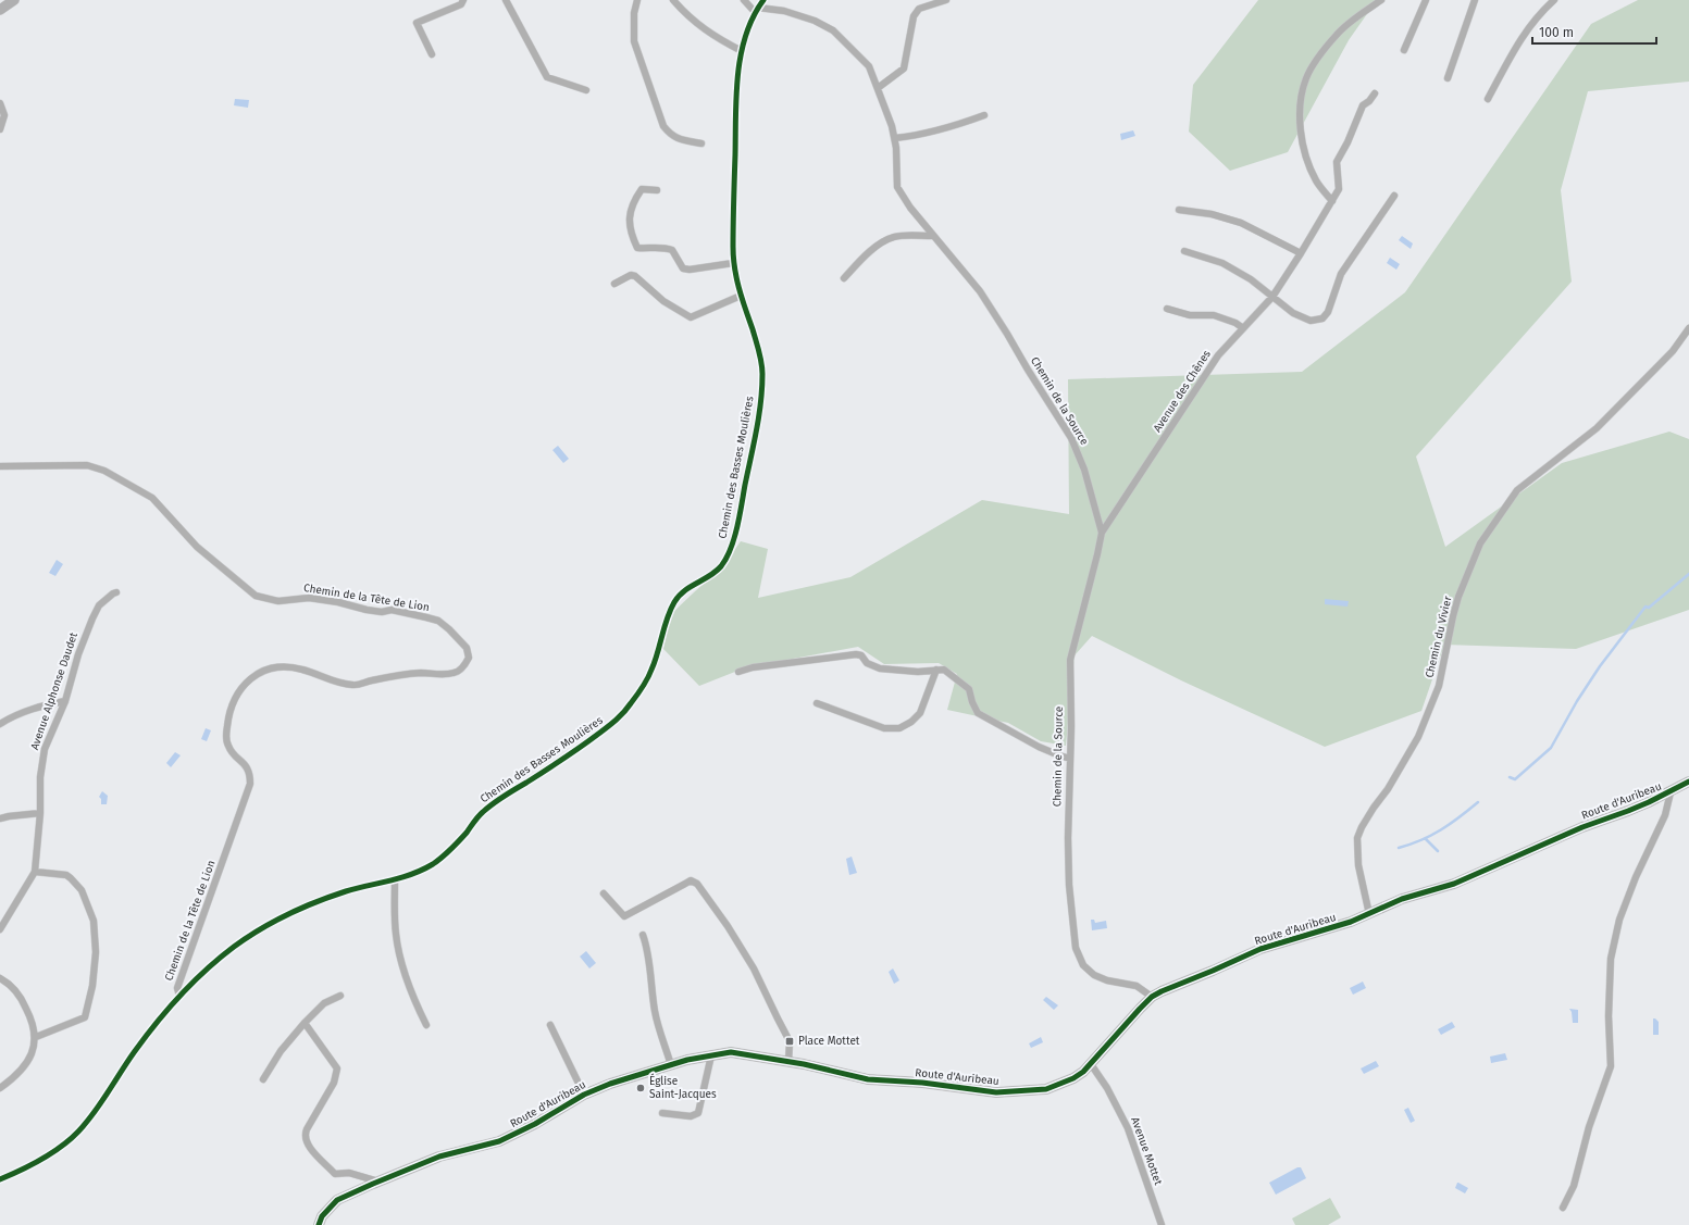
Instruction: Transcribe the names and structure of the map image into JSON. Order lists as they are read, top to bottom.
{
  "streets": {
    "street": [
      "Avenue des Chênes",
      "Chemin de la Source",
      "Chemin des Basses Moulières",
      "Chemin de la Tête de Lion",
      "Chemin du Vivier",
      "Avenue Alphonse Daudet",
      "Route d'Auribeau",
      "Avenue Mottet"
    ]
  },
  "crossings": [
    ["Avenue des Chênes", "Chemin de la Source"],
    ["Chemin de la Source", "Chemin des Basses Moulières"],
    ["Chemin de la Source", "Route d'Auribeau"],
    ["Chemin des Basses Moulières", "Chemin de la Tête de Lion"],
    ["Chemin du Vivier", "Route d'Auribeau"],
    ["Route d'Auribeau", "Avenue Mottet"]
  ],
  "places": {
    "transit": ["Place Mottet"],
    "other": ["Église Saint-Jacques"]
  },
  "scale_bar": "100 m"
}
